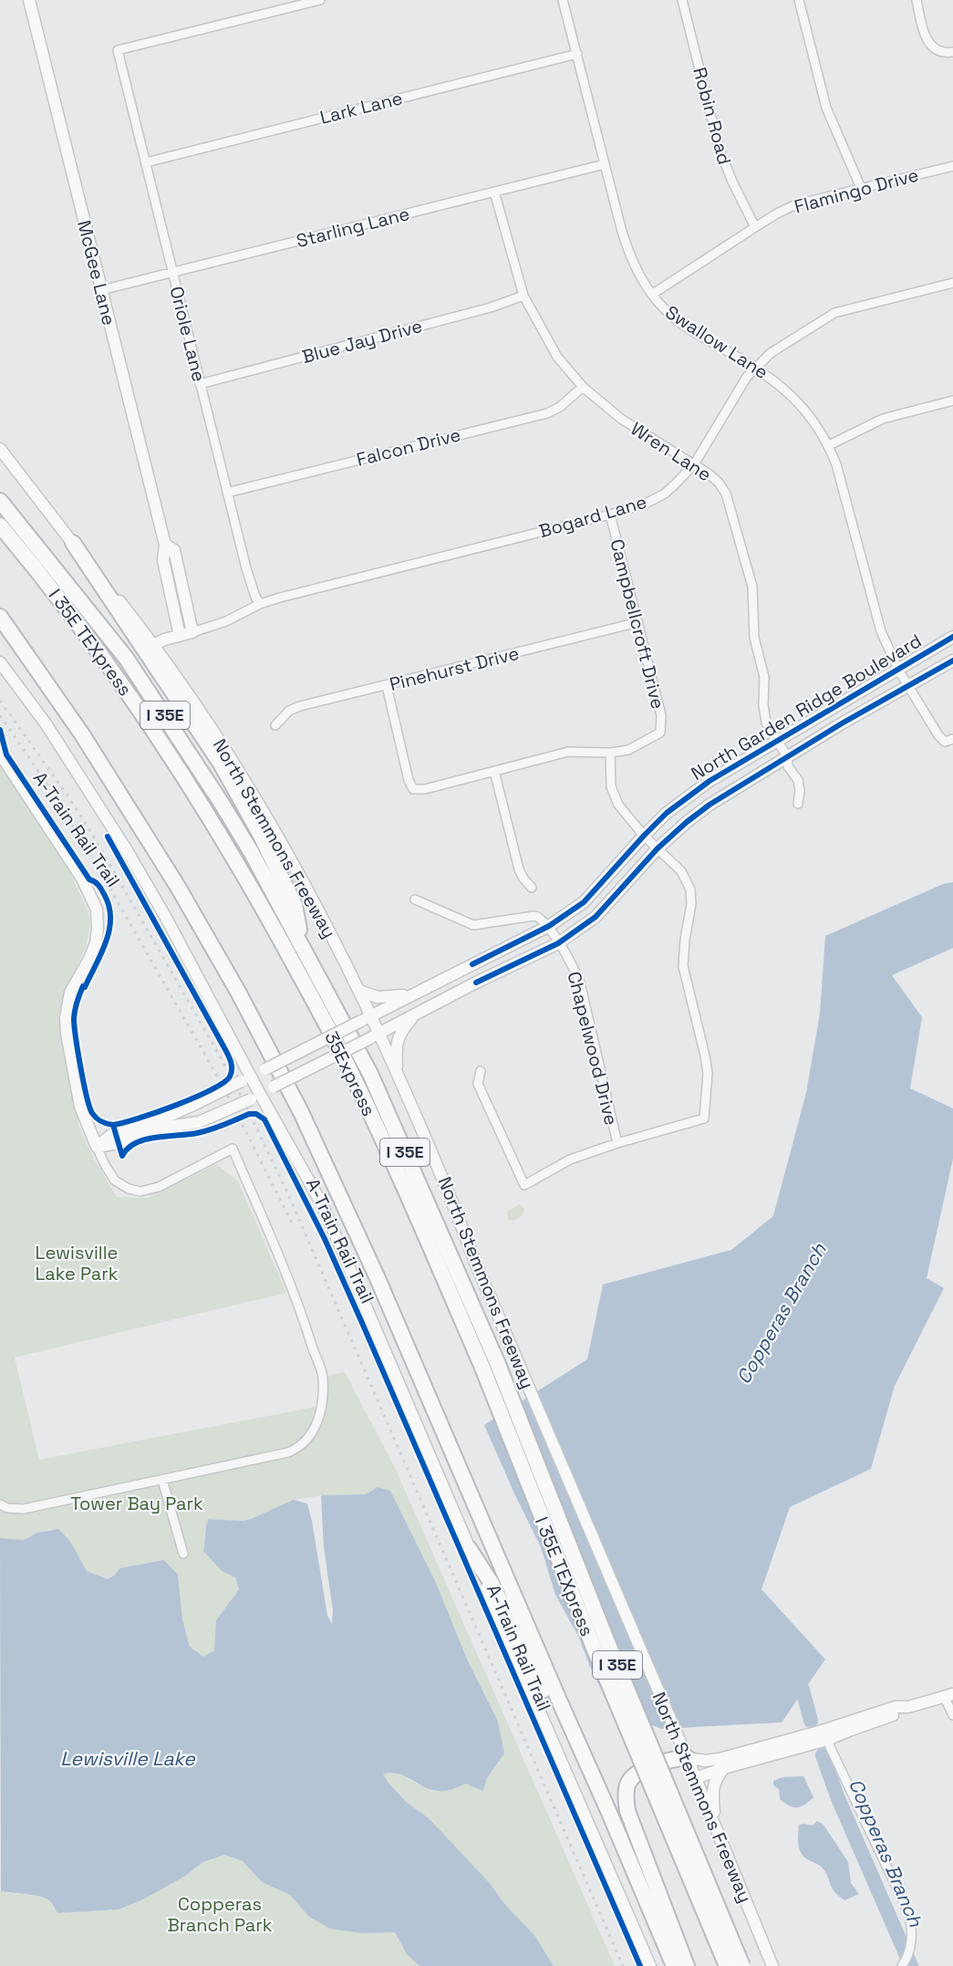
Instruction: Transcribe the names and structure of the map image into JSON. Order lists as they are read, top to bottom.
{
  "streets": {
    "highway": [
      "I 35E TEXpress",
      "I 35E",
      "North Stemmons Freeway",
      "35Express"
    ],
    "main road": ["McGee Lane", "North Garden Ridge Boulevard"],
    "street": [
      "Lark Lane",
      "Robin Road",
      "Flamingo Drive",
      "Starling Lane",
      "Oriole Lane",
      "Blue Jay Drive",
      "Swallow Lane",
      "Falcon Drive",
      "Wren Lane",
      "Bogard Lane",
      "Campbellcroft Drive",
      "Pinehurst Drive",
      "Chapelwood Drive"
    ],
    "cycle path": ["A-Train Rail Trail"]
  },
  "crossings": [
    ["Lark Lane", "Oriole Lane"],
    ["Lark Lane", "Swallow Lane"],
    ["Robin Road", "Flamingo Drive"],
    ["Flamingo Drive", "Swallow Lane"],
    ["Starling Lane", "McGee Lane"],
    ["Starling Lane", "Oriole Lane"],
    ["Starling Lane", "Swallow Lane"],
    ["Starling Lane", "Wren Lane"],
    ["McGee Lane", "Bogard Lane"],
    ["Oriole Lane", "Blue Jay Drive"],
    ["Oriole Lane", "Falcon Drive"],
    ["Oriole Lane", "Bogard Lane"],
    ["Blue Jay Drive", "Wren Lane"],
    ["Swallow Lane", "Bogard Lane"],
    ["Swallow Lane", "North Garden Ridge Boulevard"],
    ["Falcon Drive", "Wren Lane"],
    ["Wren Lane", "Bogard Lane"],
    ["Wren Lane", "North Garden Ridge Boulevard"],
    ["Bogard Lane", "Campbellcroft Drive"],
    ["Campbellcroft Drive", "Pinehurst Drive"],
    ["I 35E TEXpress", "North Stemmons Freeway"],
    ["I 35E TEXpress", "35Express"],
    ["North Garden Ridge Boulevard", "North Stemmons Freeway"],
    ["North Garden Ridge Boulevard", "Chapelwood Drive"],
    ["North Stemmons Freeway", "35Express"]
  ],
  "water": ["Copperas Branch", "Lewisville Lake"],
  "parks": ["Lewisville Lake Park", "Tower Bay Park", "Copperas Branch Park"]
}
